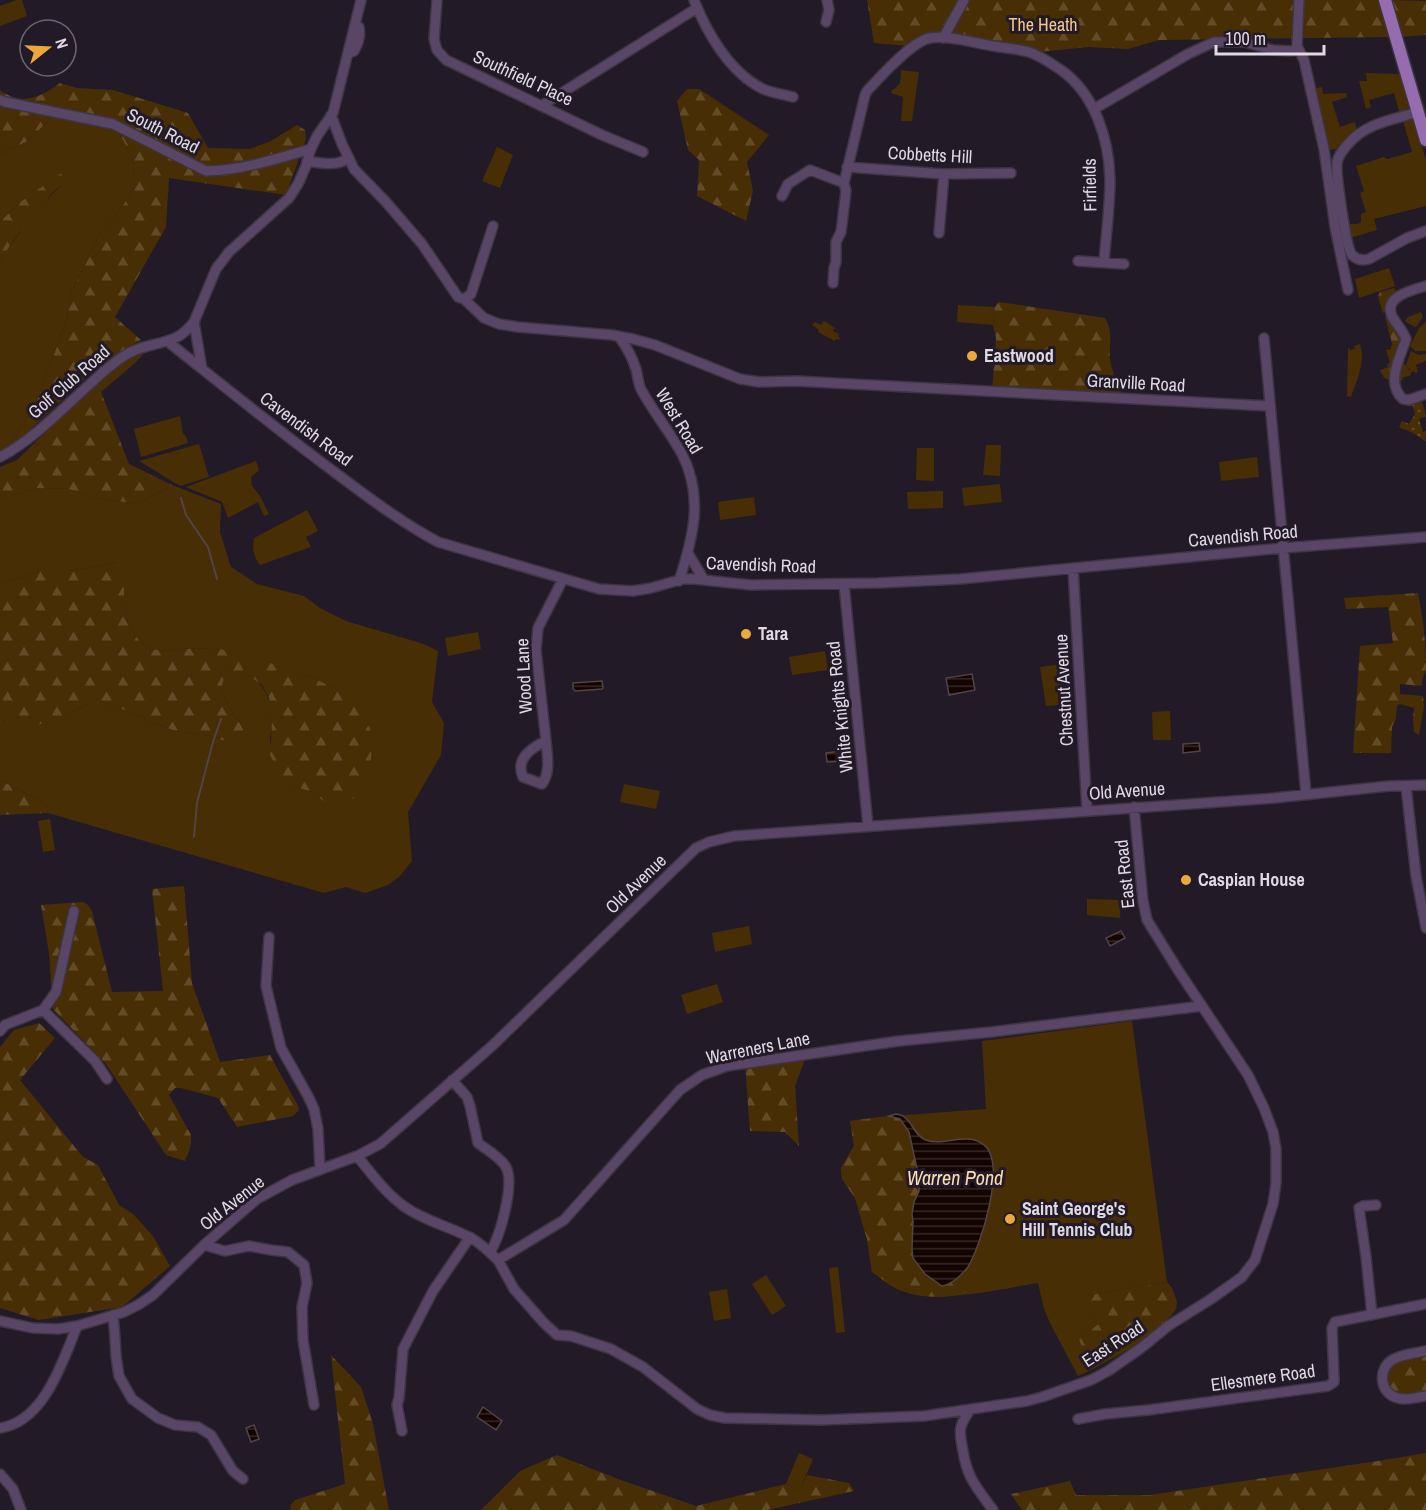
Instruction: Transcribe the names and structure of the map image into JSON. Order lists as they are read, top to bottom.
{
  "streets": {
    "street": [
      "Southfield Place",
      "South Road",
      "Cobbetts Hill",
      "Firfields",
      "Golf Club Road",
      "Granville Road",
      "West Road",
      "Cavendish Road",
      "Wood Lane",
      "Chestnut Avenue",
      "White Knights Road",
      "Old Avenue",
      "East Road",
      "Warreners Lane",
      "Ellesmere Road"
    ]
  },
  "crossings": [
    ["Golf Club Road", "Cavendish Road"],
    ["Granville Road", "West Road"],
    ["West Road", "Cavendish Road"],
    ["Cavendish Road", "Wood Lane"],
    ["Cavendish Road", "Chestnut Avenue"],
    ["Cavendish Road", "White Knights Road"],
    ["Chestnut Avenue", "Old Avenue"],
    ["White Knights Road", "Old Avenue"],
    ["Old Avenue", "East Road"],
    ["East Road", "Warreners Lane"]
  ],
  "water": ["Warren Pond"],
  "parks": ["The Heath"],
  "places": [
    "Eastwood",
    "Tara",
    "Caspian House",
    "Saint George's Hill Tennis Club"
  ],
  "scale_bar": "100 m",
  "north": "right"
}
